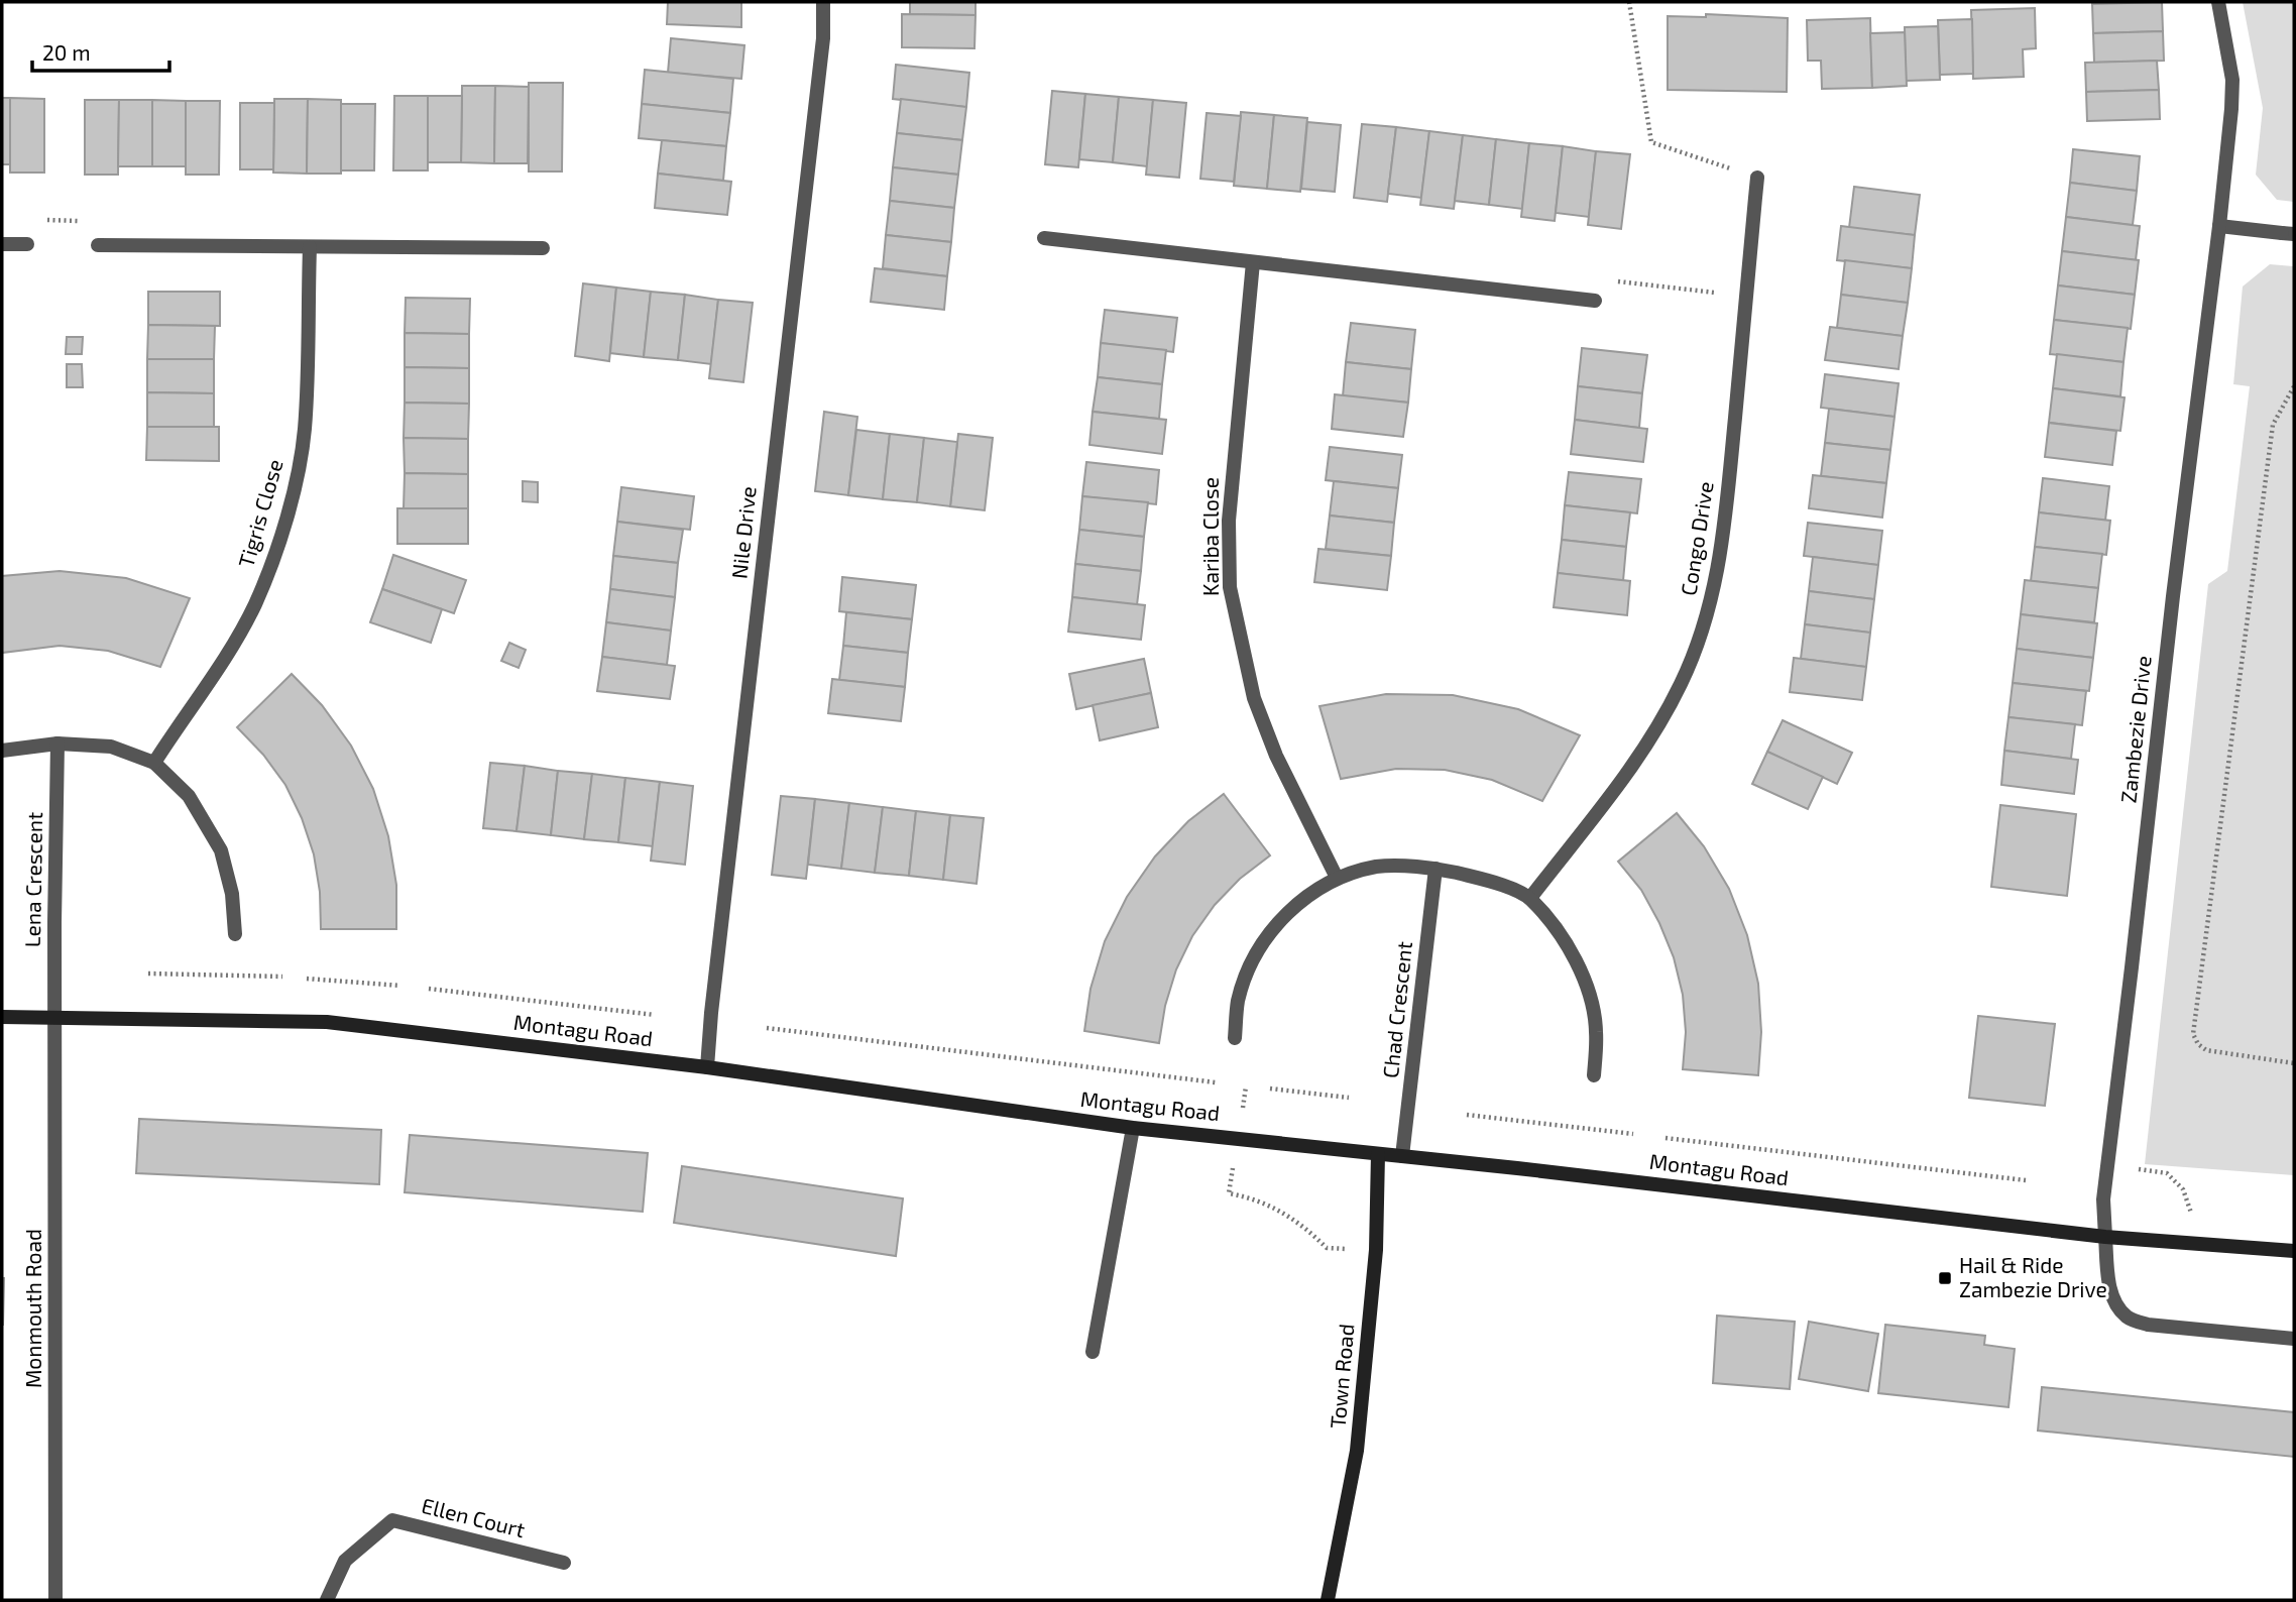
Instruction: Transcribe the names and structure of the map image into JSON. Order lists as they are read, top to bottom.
{
  "streets": {
    "main road": ["Montagu Road", "Town Road"],
    "street": [
      "Tigris Close",
      "Nile Drive",
      "Kariba Close",
      "Congo Drive",
      "Zambezie Drive",
      "Lena Crescent",
      "Chad Crescent",
      "Monmouth Road",
      "Ellen Court"
    ]
  },
  "crossings": [
    ["Nile Drive", "Montagu Road"],
    ["Zambezie Drive", "Montagu Road"],
    ["Lena Crescent", "Montagu Road"],
    ["Lena Crescent", "Monmouth Road"],
    ["Chad Crescent", "Montagu Road"],
    ["Montagu Road", "Monmouth Road"],
    ["Montagu Road", "Town Road"]
  ],
  "places": {
    "transit": ["Hail & Ride Zambezie Drive"]
  },
  "scale_bar": "20 m"
}
